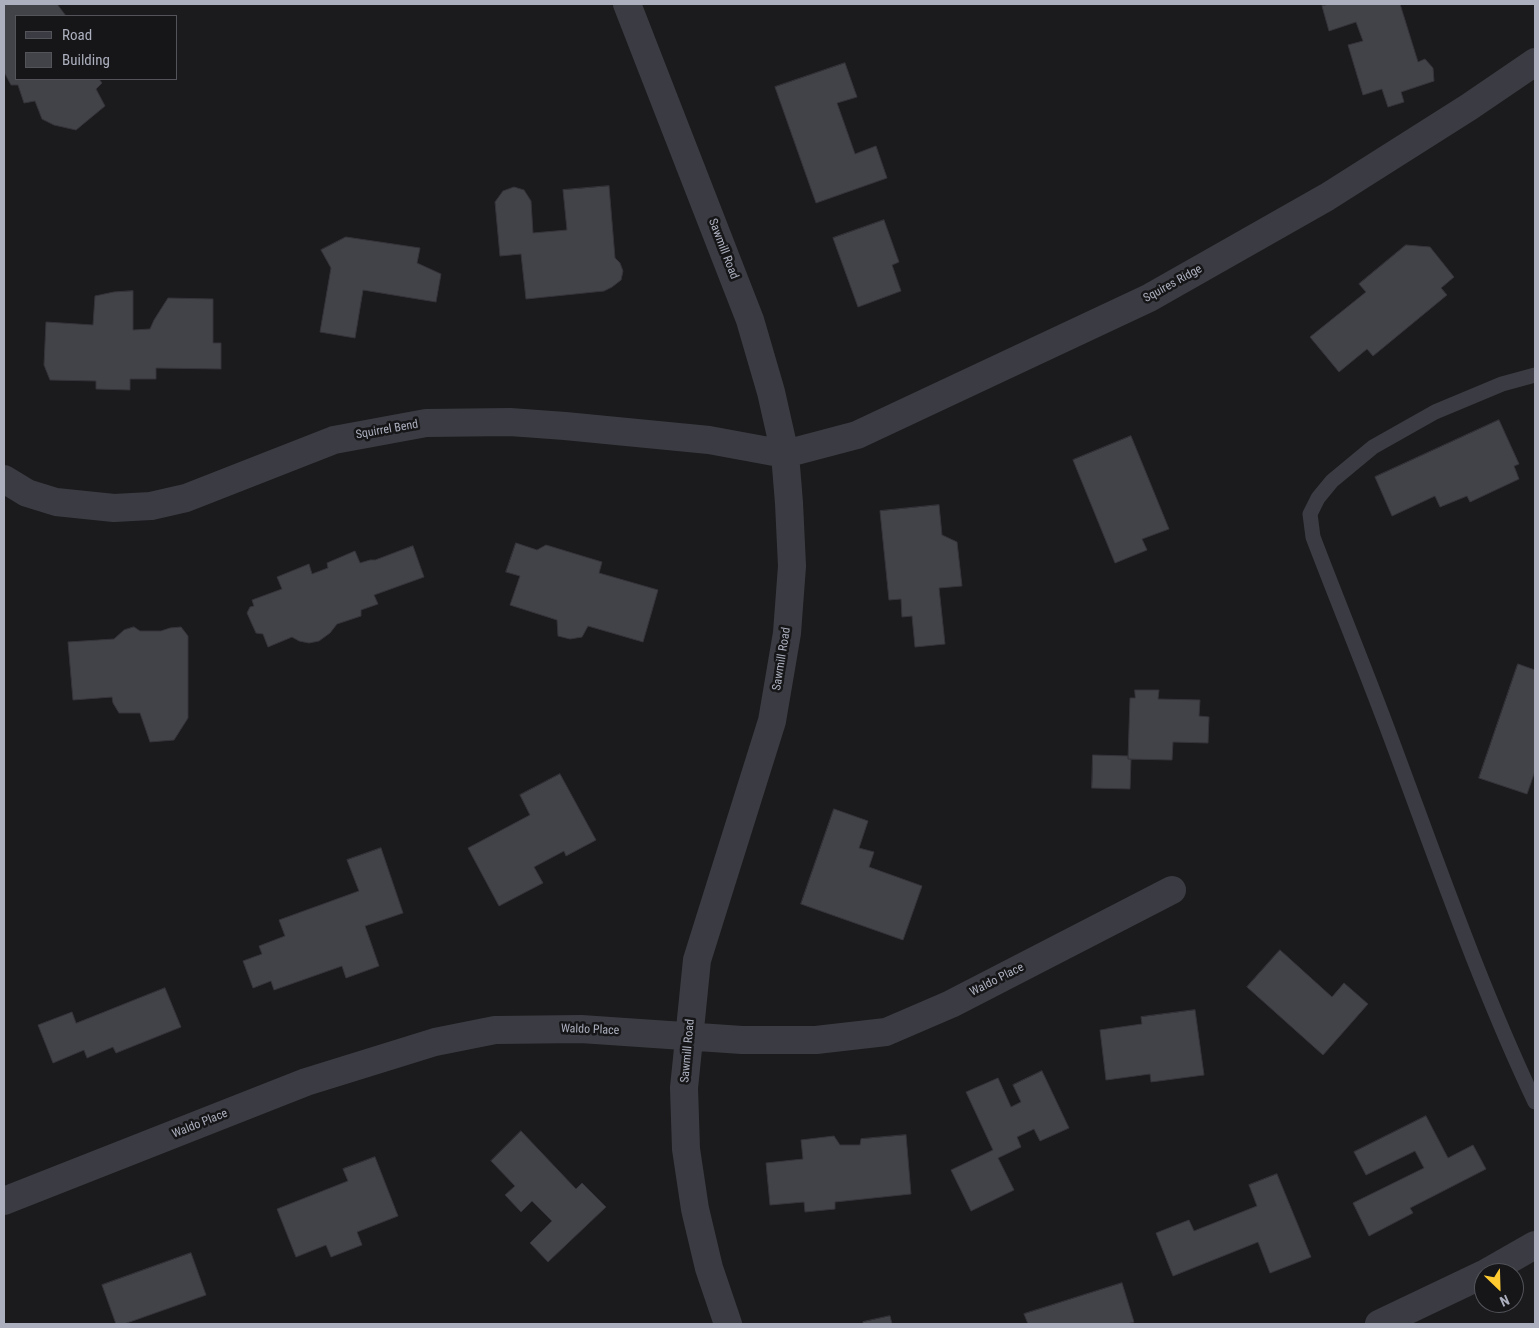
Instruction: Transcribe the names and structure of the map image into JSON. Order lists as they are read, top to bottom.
{
  "streets": {
    "street": [
      "Sawmill Road",
      "Squires Ridge",
      "Squirrel Bend",
      "Waldo Place"
    ]
  },
  "crossings": [
    ["Sawmill Road", "Squires Ridge"],
    ["Sawmill Road", "Squirrel Bend"],
    ["Sawmill Road", "Waldo Place"],
    ["Squires Ridge", "Squirrel Bend"]
  ],
  "legend": ["Road", "Building"],
  "north": "bottom right"
}
